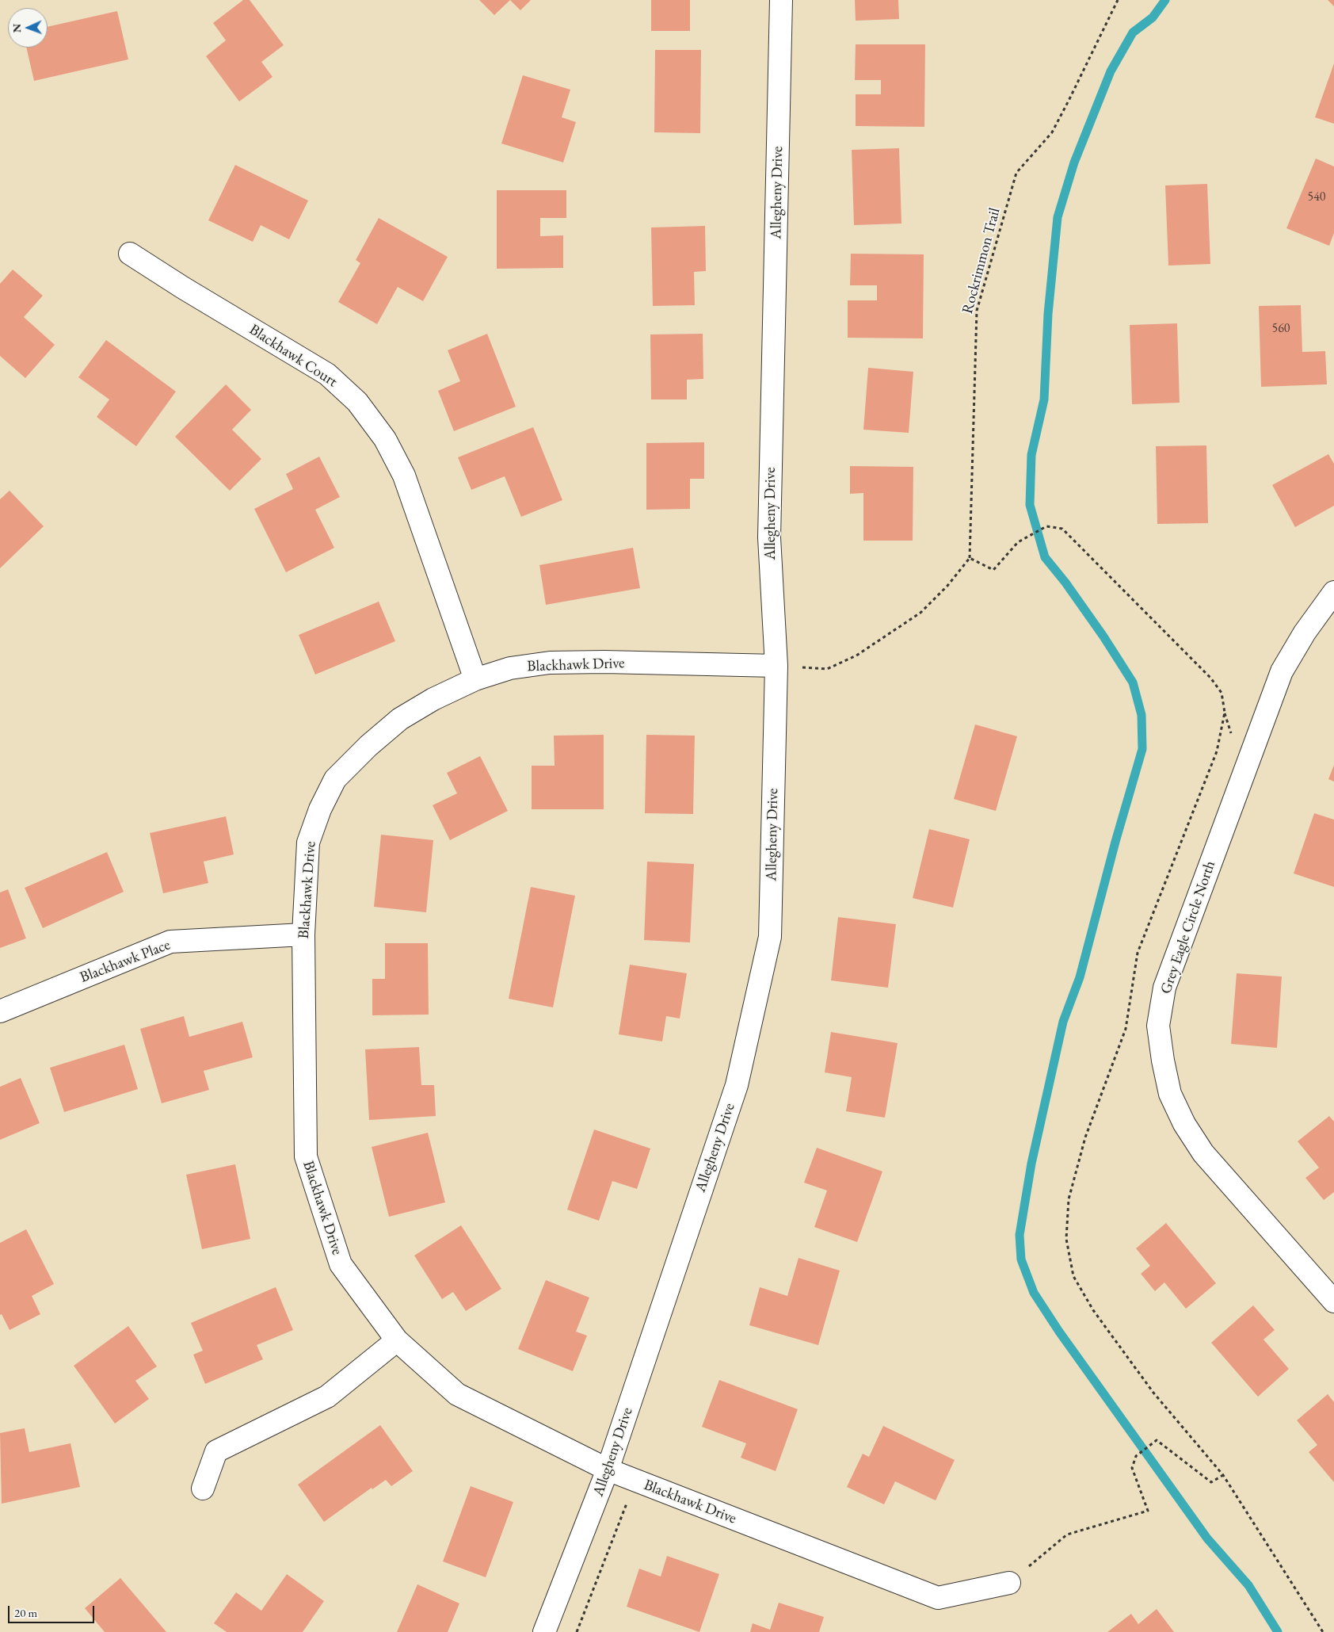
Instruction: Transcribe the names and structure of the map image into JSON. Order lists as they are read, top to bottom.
{
  "streets": {
    "street": [
      "Allegheny Drive",
      "Blackhawk Court",
      "Blackhawk Drive",
      "Grey Eagle Circle North",
      "Blackhawk Place"
    ],
    "path": ["Rockrimmon Trail"]
  },
  "crossings": [
    ["Allegheny Drive", "Blackhawk Drive"],
    ["Blackhawk Court", "Blackhawk Drive"],
    ["Blackhawk Drive", "Blackhawk Place"]
  ],
  "house_numbers": ["540", "560"],
  "scale_bar": "20 m",
  "north": "left"
}
